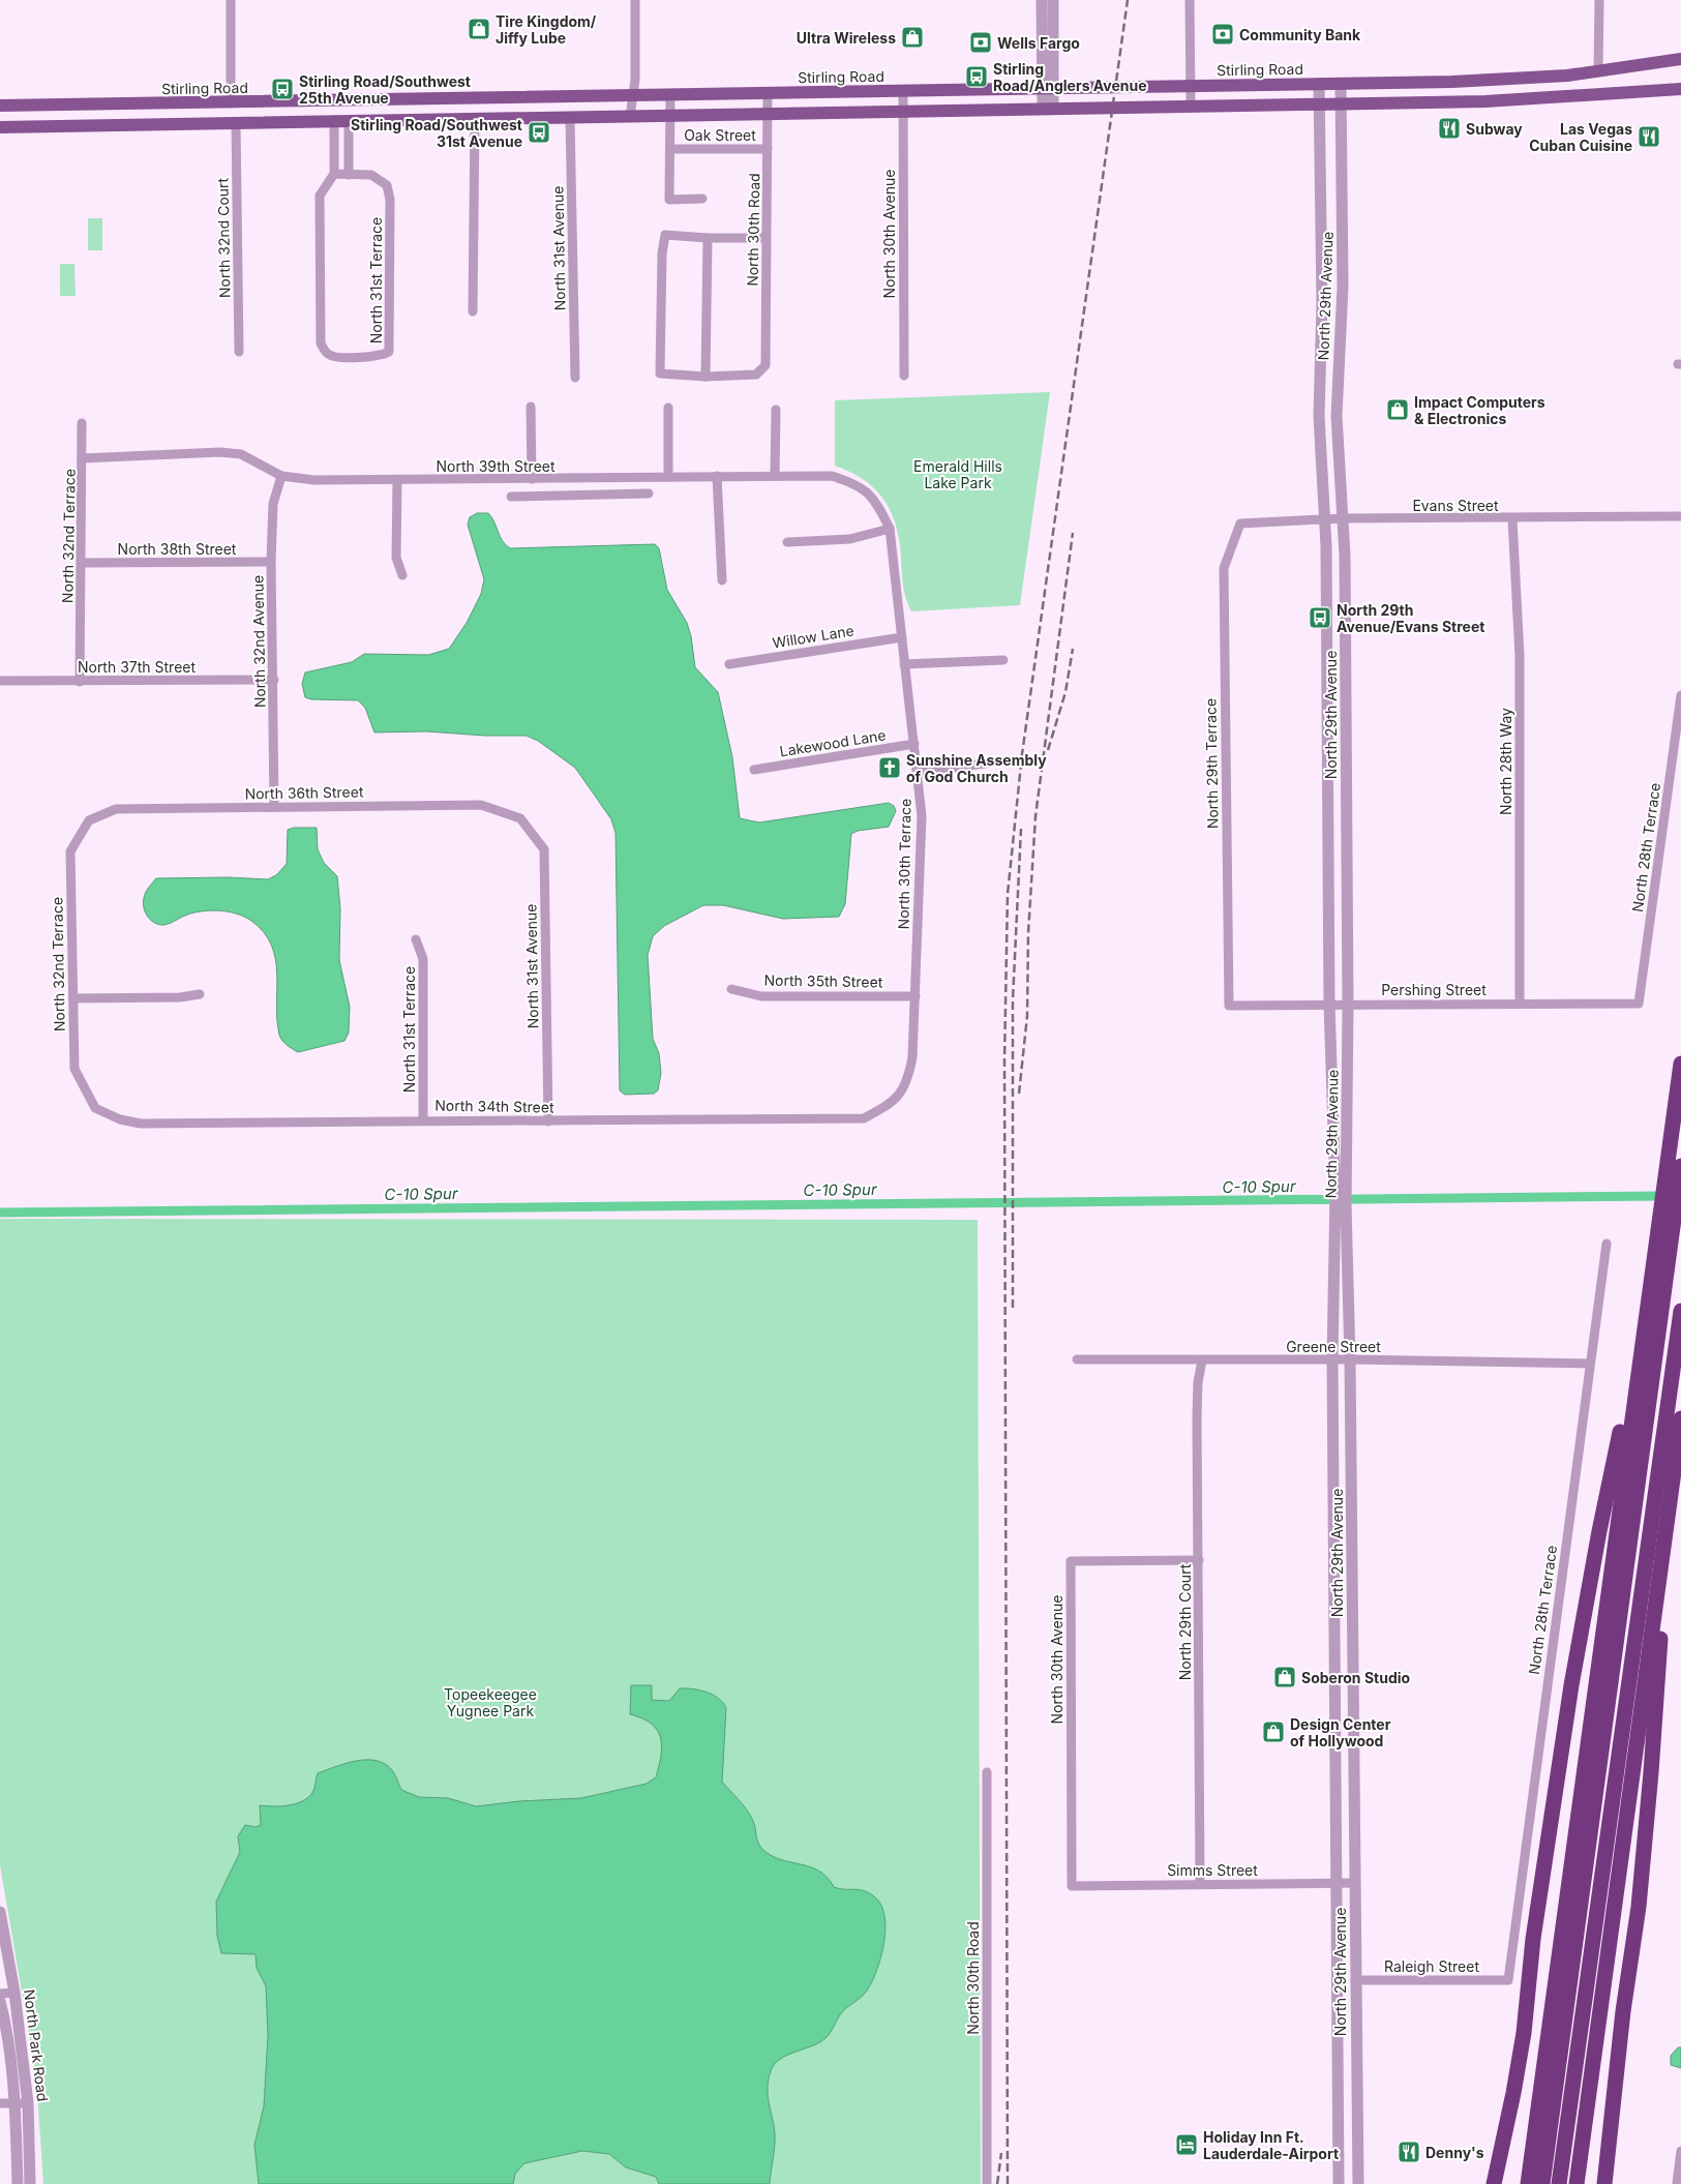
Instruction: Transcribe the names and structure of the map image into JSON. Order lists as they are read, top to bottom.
{
  "streets": {
    "main road": ["Stirling Road"],
    "street": [
      "Oak Street",
      "North 30th Road",
      "North 30th Avenue",
      "North 32nd Court",
      "North 31st Avenue",
      "North 31st Terrace",
      "North 29th Avenue",
      "North 39th Street",
      "Evans Street",
      "North 32nd Terrace",
      "North 38th Street",
      "Willow Lane",
      "North 32nd Avenue",
      "North 37th Street",
      "Lakewood Lane",
      "North 28th Way",
      "North 29th Terrace",
      "North 36th Street",
      "North 28th Terrace",
      "North 30th Terrace",
      "North 35th Street",
      "Pershing Street",
      "North 34th Street",
      "Greene Street",
      "North 29th Court",
      "Simms Street",
      "Raleigh Street",
      "North Park Road"
    ]
  },
  "crossings": [
    ["Stirling Road", "North 30th Road"],
    ["Stirling Road", "North 30th Avenue"],
    ["Stirling Road", "North 29th Avenue"],
    ["Oak Street", "North 30th Road"],
    ["North 30th Avenue", "North 29th Court"],
    ["North 30th Avenue", "Simms Street"],
    ["North 31st Avenue", "North 36th Street"],
    ["North 31st Avenue", "North 34th Street"],
    ["North 31st Terrace", "North 34th Street"],
    ["North 29th Avenue", "Evans Street"],
    ["North 29th Avenue", "Pershing Street"],
    ["North 29th Avenue", "Greene Street"],
    ["North 29th Avenue", "Simms Street"],
    ["North 29th Avenue", "Raleigh Street"],
    ["North 39th Street", "North 32nd Terrace"],
    ["North 39th Street", "North 32nd Avenue"],
    ["North 39th Street", "North 30th Terrace"],
    ["Evans Street", "North 28th Way"],
    ["Evans Street", "North 29th Terrace"],
    ["North 32nd Terrace", "North 38th Street"],
    ["North 32nd Terrace", "North 37th Street"],
    ["North 32nd Terrace", "North 36th Street"],
    ["North 32nd Terrace", "North 34th Street"],
    ["North 38th Street", "North 32nd Avenue"],
    ["Willow Lane", "North 30th Terrace"],
    ["North 32nd Avenue", "North 37th Street"],
    ["North 32nd Avenue", "North 36th Street"],
    ["Lakewood Lane", "North 30th Terrace"],
    ["North 28th Way", "Pershing Street"],
    ["North 29th Terrace", "Pershing Street"],
    ["North 28th Terrace", "Pershing Street"],
    ["North 28th Terrace", "Greene Street"],
    ["North 28th Terrace", "Raleigh Street"],
    ["North 30th Terrace", "North 35th Street"],
    ["North 30th Terrace", "North 34th Street"],
    ["Greene Street", "North 29th Court"],
    ["North 29th Court", "Simms Street"]
  ],
  "water": ["C-10 Spur"],
  "parks": ["Emerald Hills Lake Park", "Topeekeegee Yugnee Park"],
  "places": {
    "shop": [
      "Tire Kingdom/ Jiffy Lube",
      "Ultra Wireless",
      "Impact Computers & Electronics",
      "Soberon Studio",
      "Design Center of Hollywood"
    ],
    "bank": ["Community Bank", "Wells Fargo"],
    "bus stop": [
      "Stirling Road/Anglers Avenue",
      "Stirling Road/Southwest 25th Avenue",
      "Stirling Road/Southwest 31st Avenue",
      "North 29th Avenue/Evans Street"
    ],
    "restaurant": ["Subway", "Las Vegas Cuban Cuisine", "Denny's"],
    "church": ["Sunshine Assembly of God Church"],
    "hotel": ["Holiday Inn Ft. Lauderdale-Airport"]
  }
}
